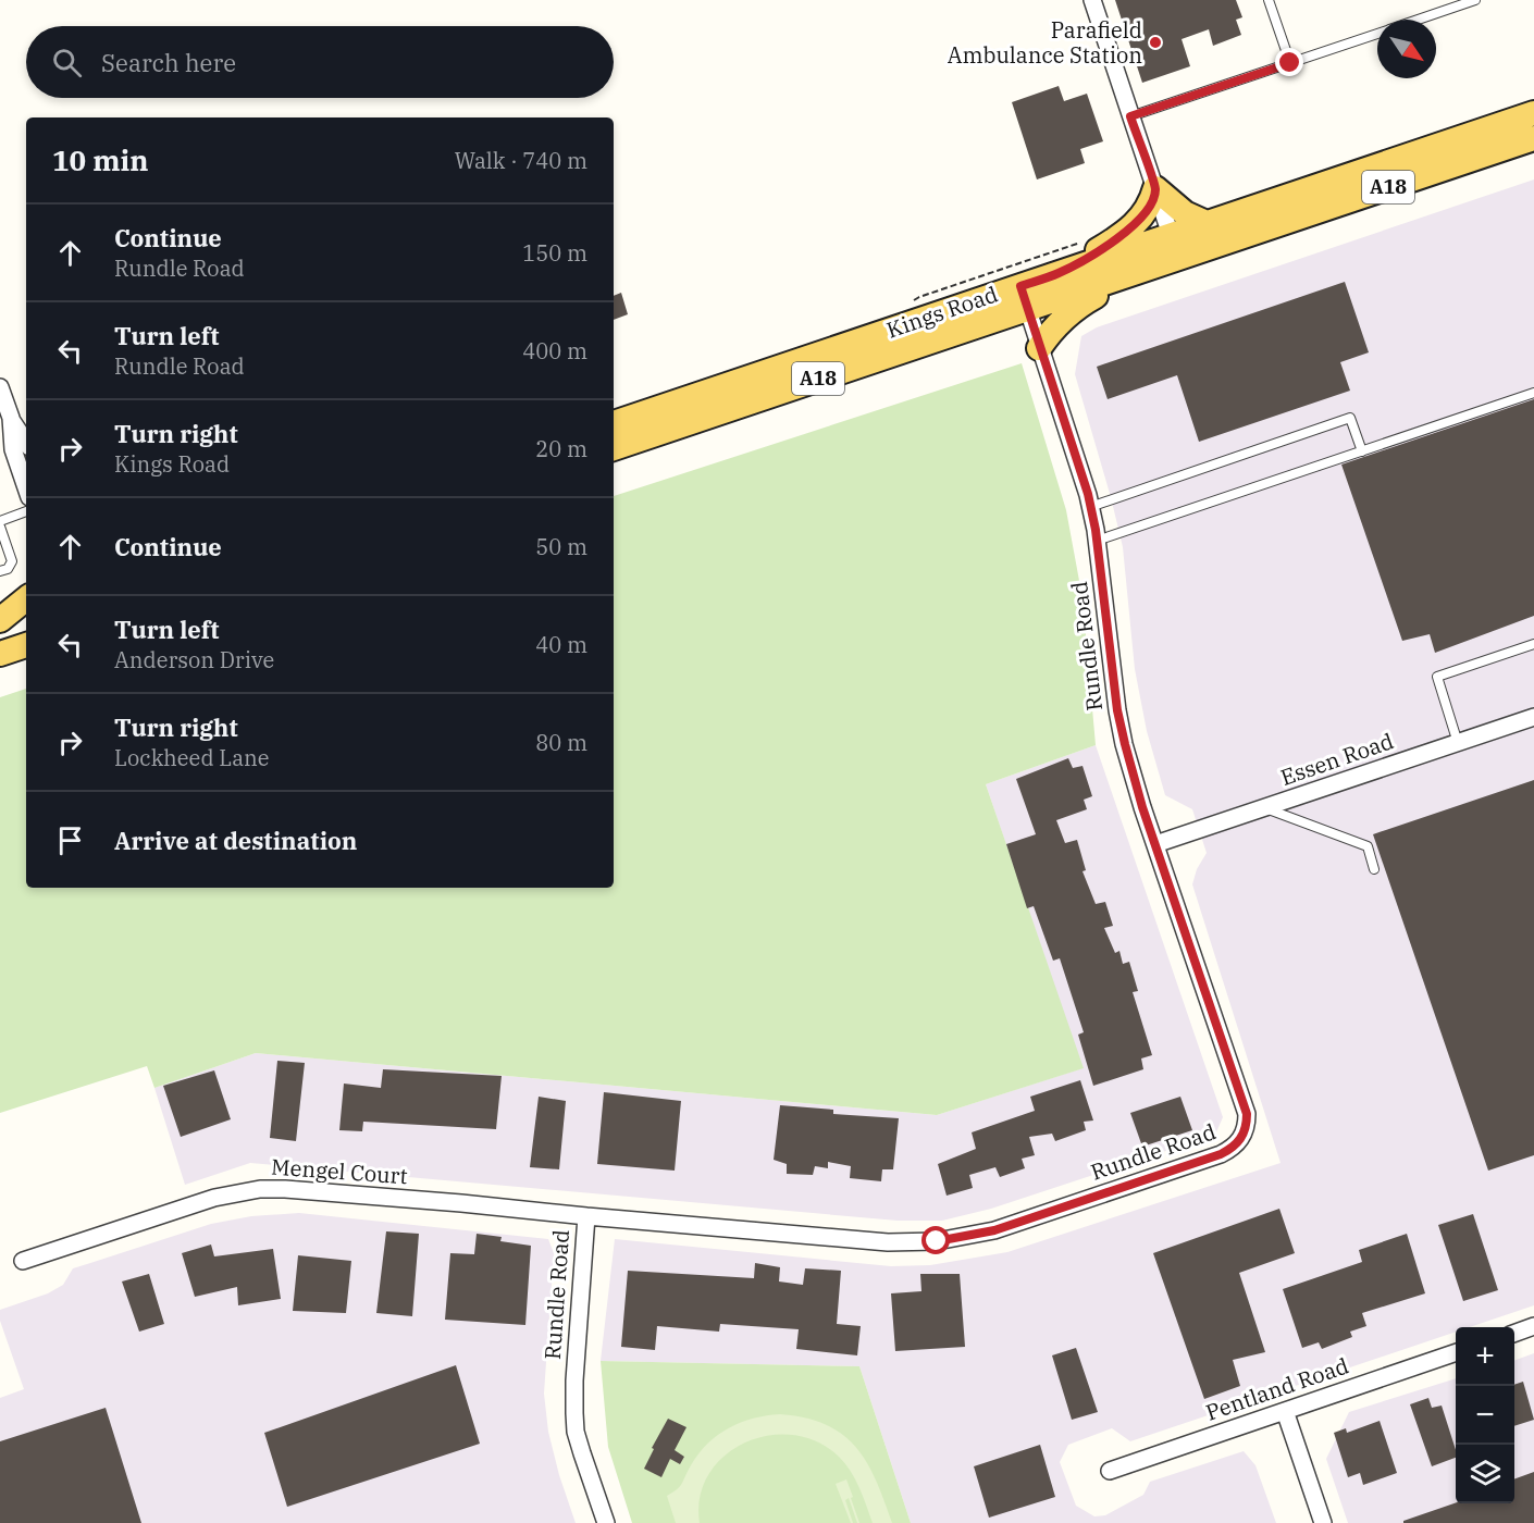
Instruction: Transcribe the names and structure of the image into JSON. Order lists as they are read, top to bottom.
{
  "streets": {
    "main road": ["A18", "Kings Road"],
    "street": [
      "Rundle Road",
      "Essen Road",
      "Mengel Court",
      "Pentland Road"
    ]
  },
  "crossings": [
    ["Kings Road", "Rundle Road"],
    ["Rundle Road", "Essen Road"],
    ["Rundle Road", "Mengel Court"]
  ],
  "places": ["Parafield Ambulance Station"],
  "north": "bottom right",
  "page": {
    "search": "Search here",
    "heading": ["10 min", "Walk · 740 m"],
    "list": [
      ["Continue", "Rundle Road", "150 m"],
      ["Turn left", "Rundle Road", "400 m"],
      ["Turn right", "Kings Road", "20 m"],
      ["Continue", "50 m"],
      ["Turn left", "Anderson Drive", "40 m"],
      ["Turn right", "Lockheed Lane", "80 m"],
      "Arrive at destination"
    ],
    "map_buttons": ["+", "−"]
  }
}
